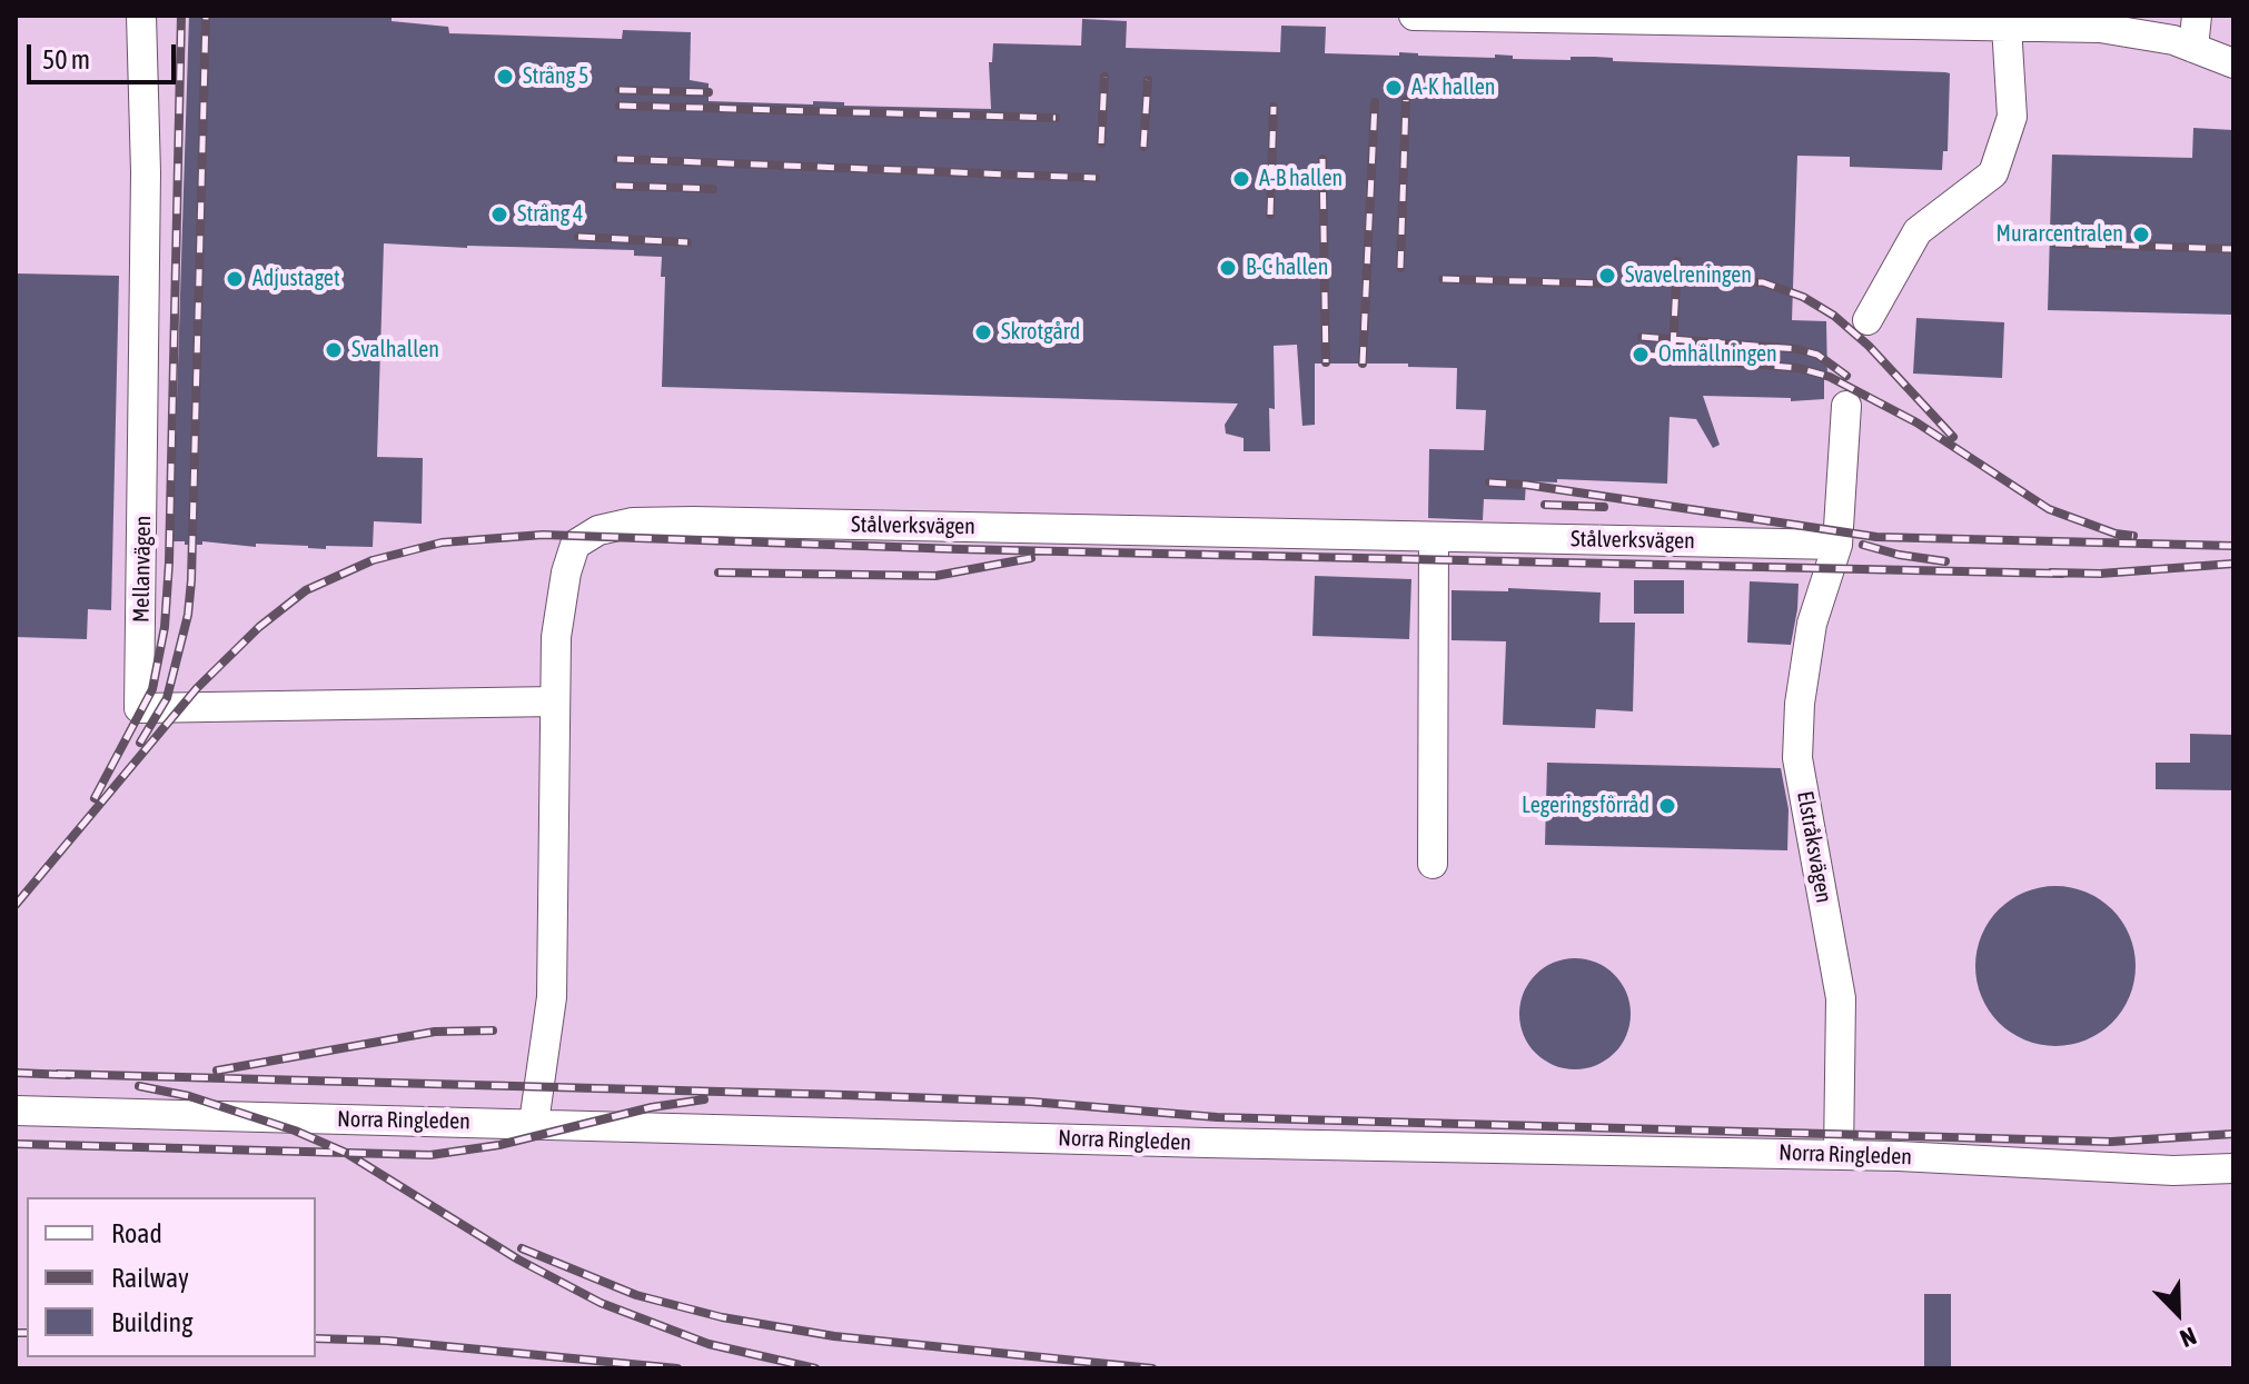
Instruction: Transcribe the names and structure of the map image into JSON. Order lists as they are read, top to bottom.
{
  "streets": {
    "street": [
      "Stålverksvägen",
      "Mellanvägen",
      "Elstråksvägen",
      "Norra Ringleden"
    ]
  },
  "crossings": [
    ["Stålverksvägen", "Mellanvägen"],
    ["Stålverksvägen", "Elstråksvägen"],
    ["Stålverksvägen", "Norra Ringleden"],
    ["Elstråksvägen", "Norra Ringleden"]
  ],
  "places": [
    "Sträng 5",
    "A-K hallen",
    "A-B hallen",
    "Sträng 4",
    "Murarcentralen",
    "B-C hallen",
    "Svavelreningen",
    "Adjustaget",
    "Skrotgård",
    "Svalhallen",
    "Omhällningen",
    "Legeringsförråd"
  ],
  "legend": ["Road", "Railway", "Building"],
  "scale_bar": "50 m",
  "north": "bottom right"
}
